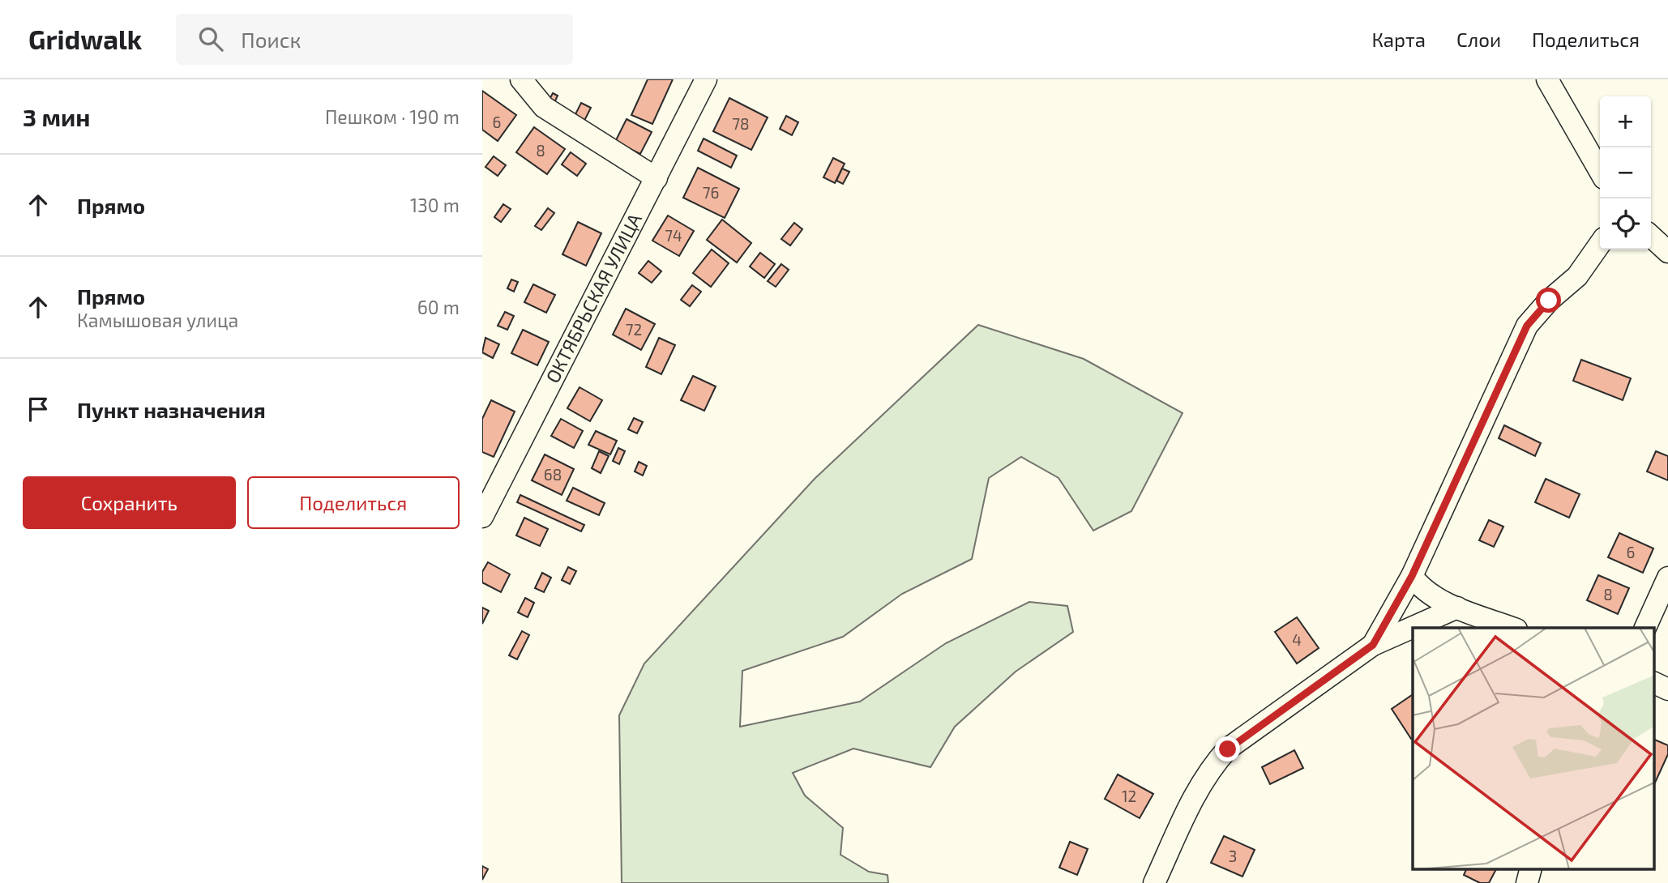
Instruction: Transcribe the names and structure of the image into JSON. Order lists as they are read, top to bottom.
{
  "streets": {
    "street": ["ОКТЯБРЬСКАЯ УЛИЦА"]
  },
  "house_numbers": [
    "6",
    "78",
    "8",
    "76",
    "74",
    "72",
    "68",
    "6",
    "8",
    "4",
    "12",
    "3"
  ],
  "page": {
    "header": "Gridwalk",
    "search": "Поиск",
    "nav": ["Карта", "Слои", "Поделиться"],
    "heading": ["3 мин", "Пешком · 190 m"],
    "map_buttons": ["+", "−"],
    "list": [
      ["Прямо", "130 m"],
      ["Прямо", "Камышовая улица", "60 m"],
      "Пункт назначения"
    ],
    "buttons": ["Сохранить", "Поделиться"]
  }
}
